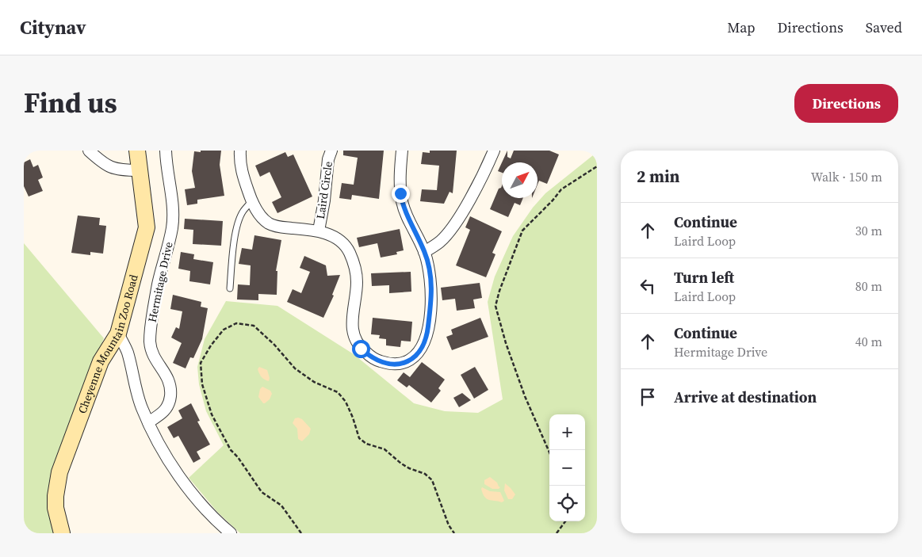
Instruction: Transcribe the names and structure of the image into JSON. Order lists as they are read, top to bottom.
{
  "streets": {
    "street": ["Laird Circle", "Hermitage Drive", "Cheyenne Mountain Zoo Road"]
  },
  "north": "top right",
  "page": {
    "header": "Citynav",
    "nav": ["Map", "Directions", "Saved"],
    "title": "Find us",
    "buttons": "Directions",
    "heading": ["2 min", "Walk · 150 m"],
    "list": [
      ["Continue", "Laird Loop", "30 m"],
      ["Turn left", "Laird Loop", "80 m"],
      ["Continue", "Hermitage Drive", "40 m"],
      "Arrive at destination"
    ],
    "map_buttons": ["+", "−"]
  }
}
